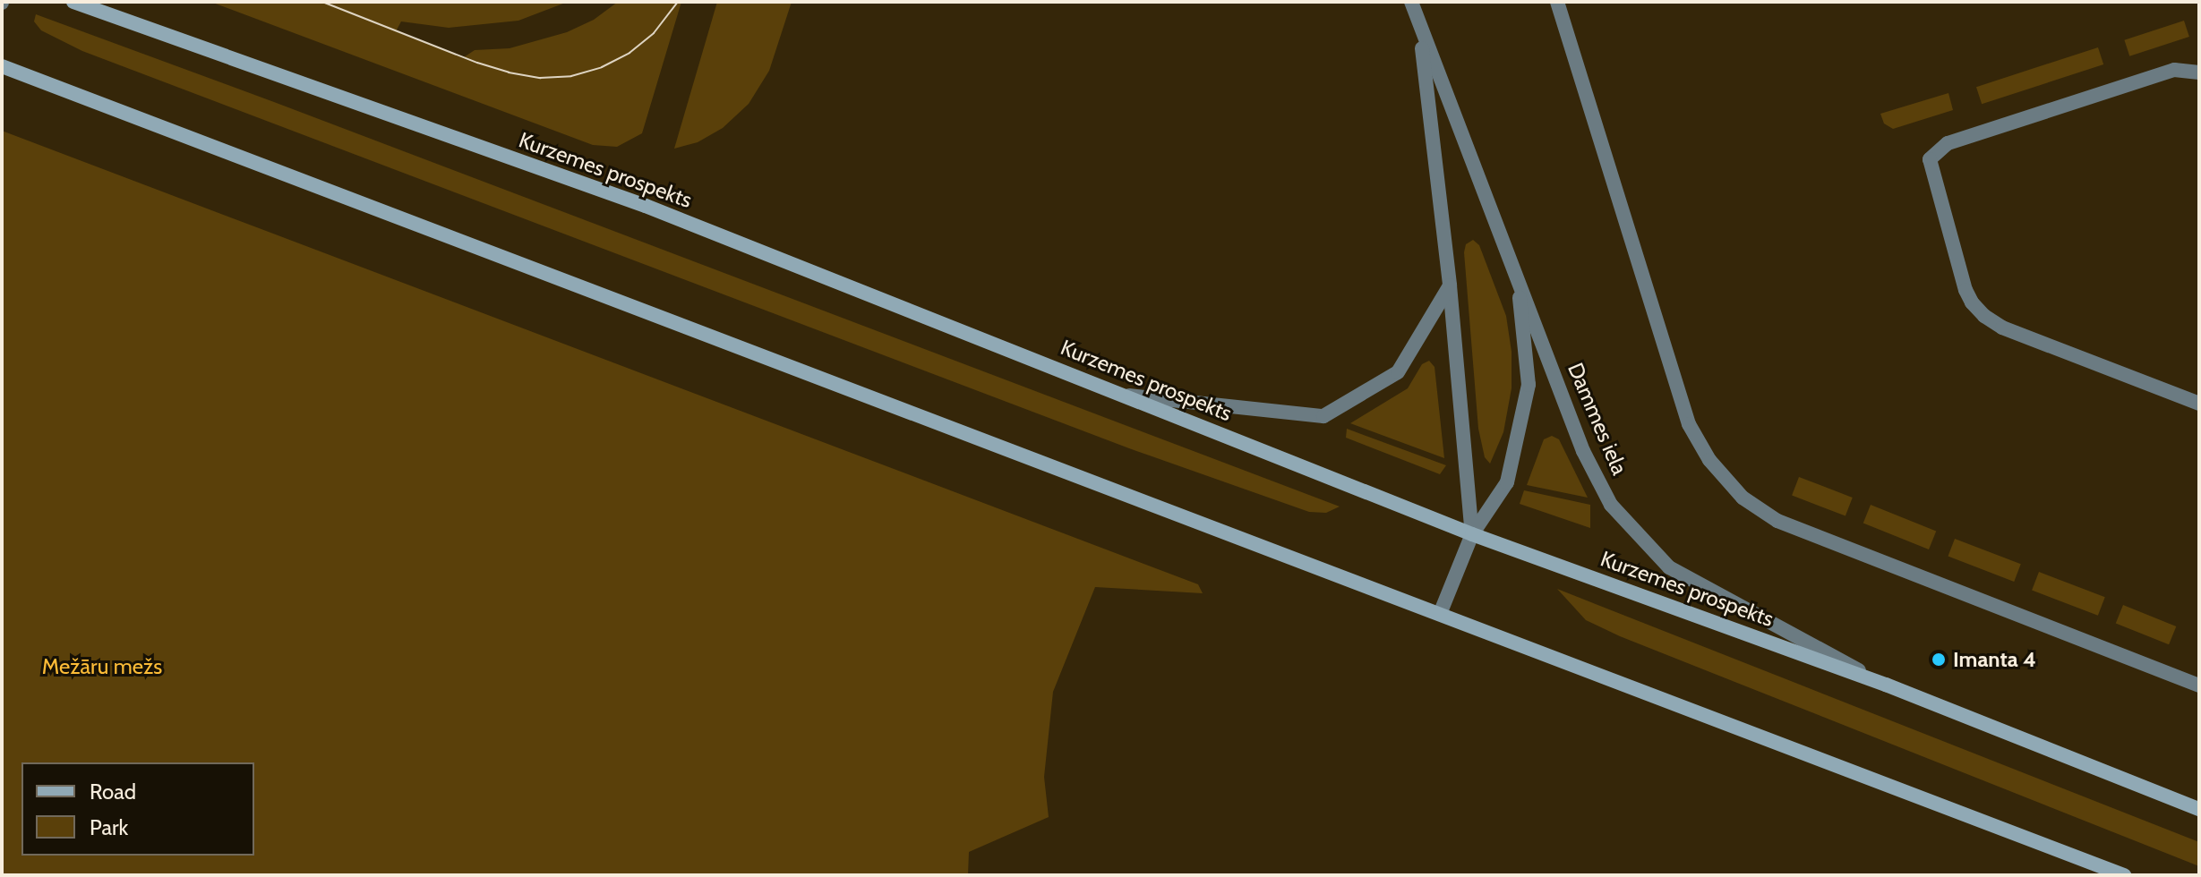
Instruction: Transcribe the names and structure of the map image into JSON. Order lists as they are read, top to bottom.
{
  "streets": {
    "main road": ["Kurzemes prospekts"],
    "street": ["Dammes iela"]
  },
  "crossings": [
    ["Kurzemes prospekts", "Dammes iela"]
  ],
  "parks": ["Mežāru mežs"],
  "places": ["Imanta 4"],
  "legend": ["Road", "Park"]
}
